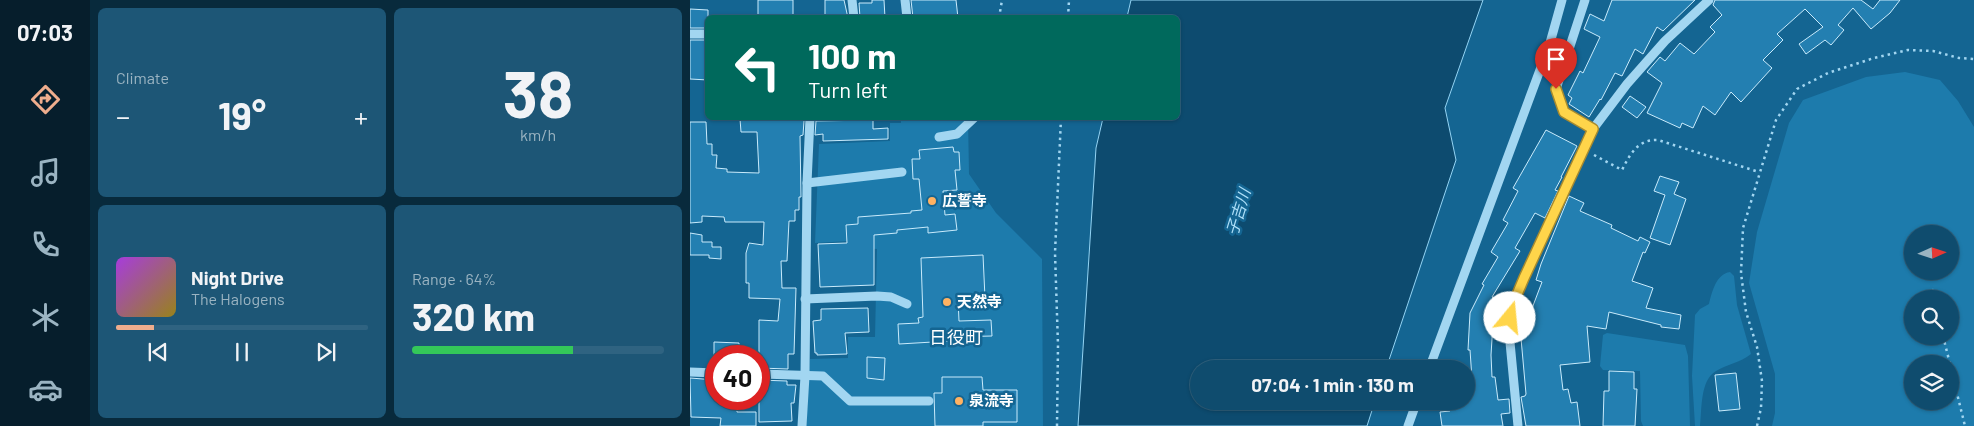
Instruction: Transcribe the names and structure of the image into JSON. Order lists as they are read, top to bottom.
{
  "districts": ["日役町"],
  "water": ["子吉川"],
  "places": ["広誓寺", "天然寺", "泉流寺"],
  "north": "right",
  "page": {
    "tabs": "07:03",
    "tile": [
      "Climate",
      ["38", "km/h"],
      ["Range · 64%", "320 km"]
    ],
    "turn": ["100 m", "Turn left"],
    "heat": ["−", "19°", "+"],
    "song": ["Night Drive", "The Halogens"],
    "limit": "40",
    "trip": "07:04 · 1 min · 130 m"
  }
}
